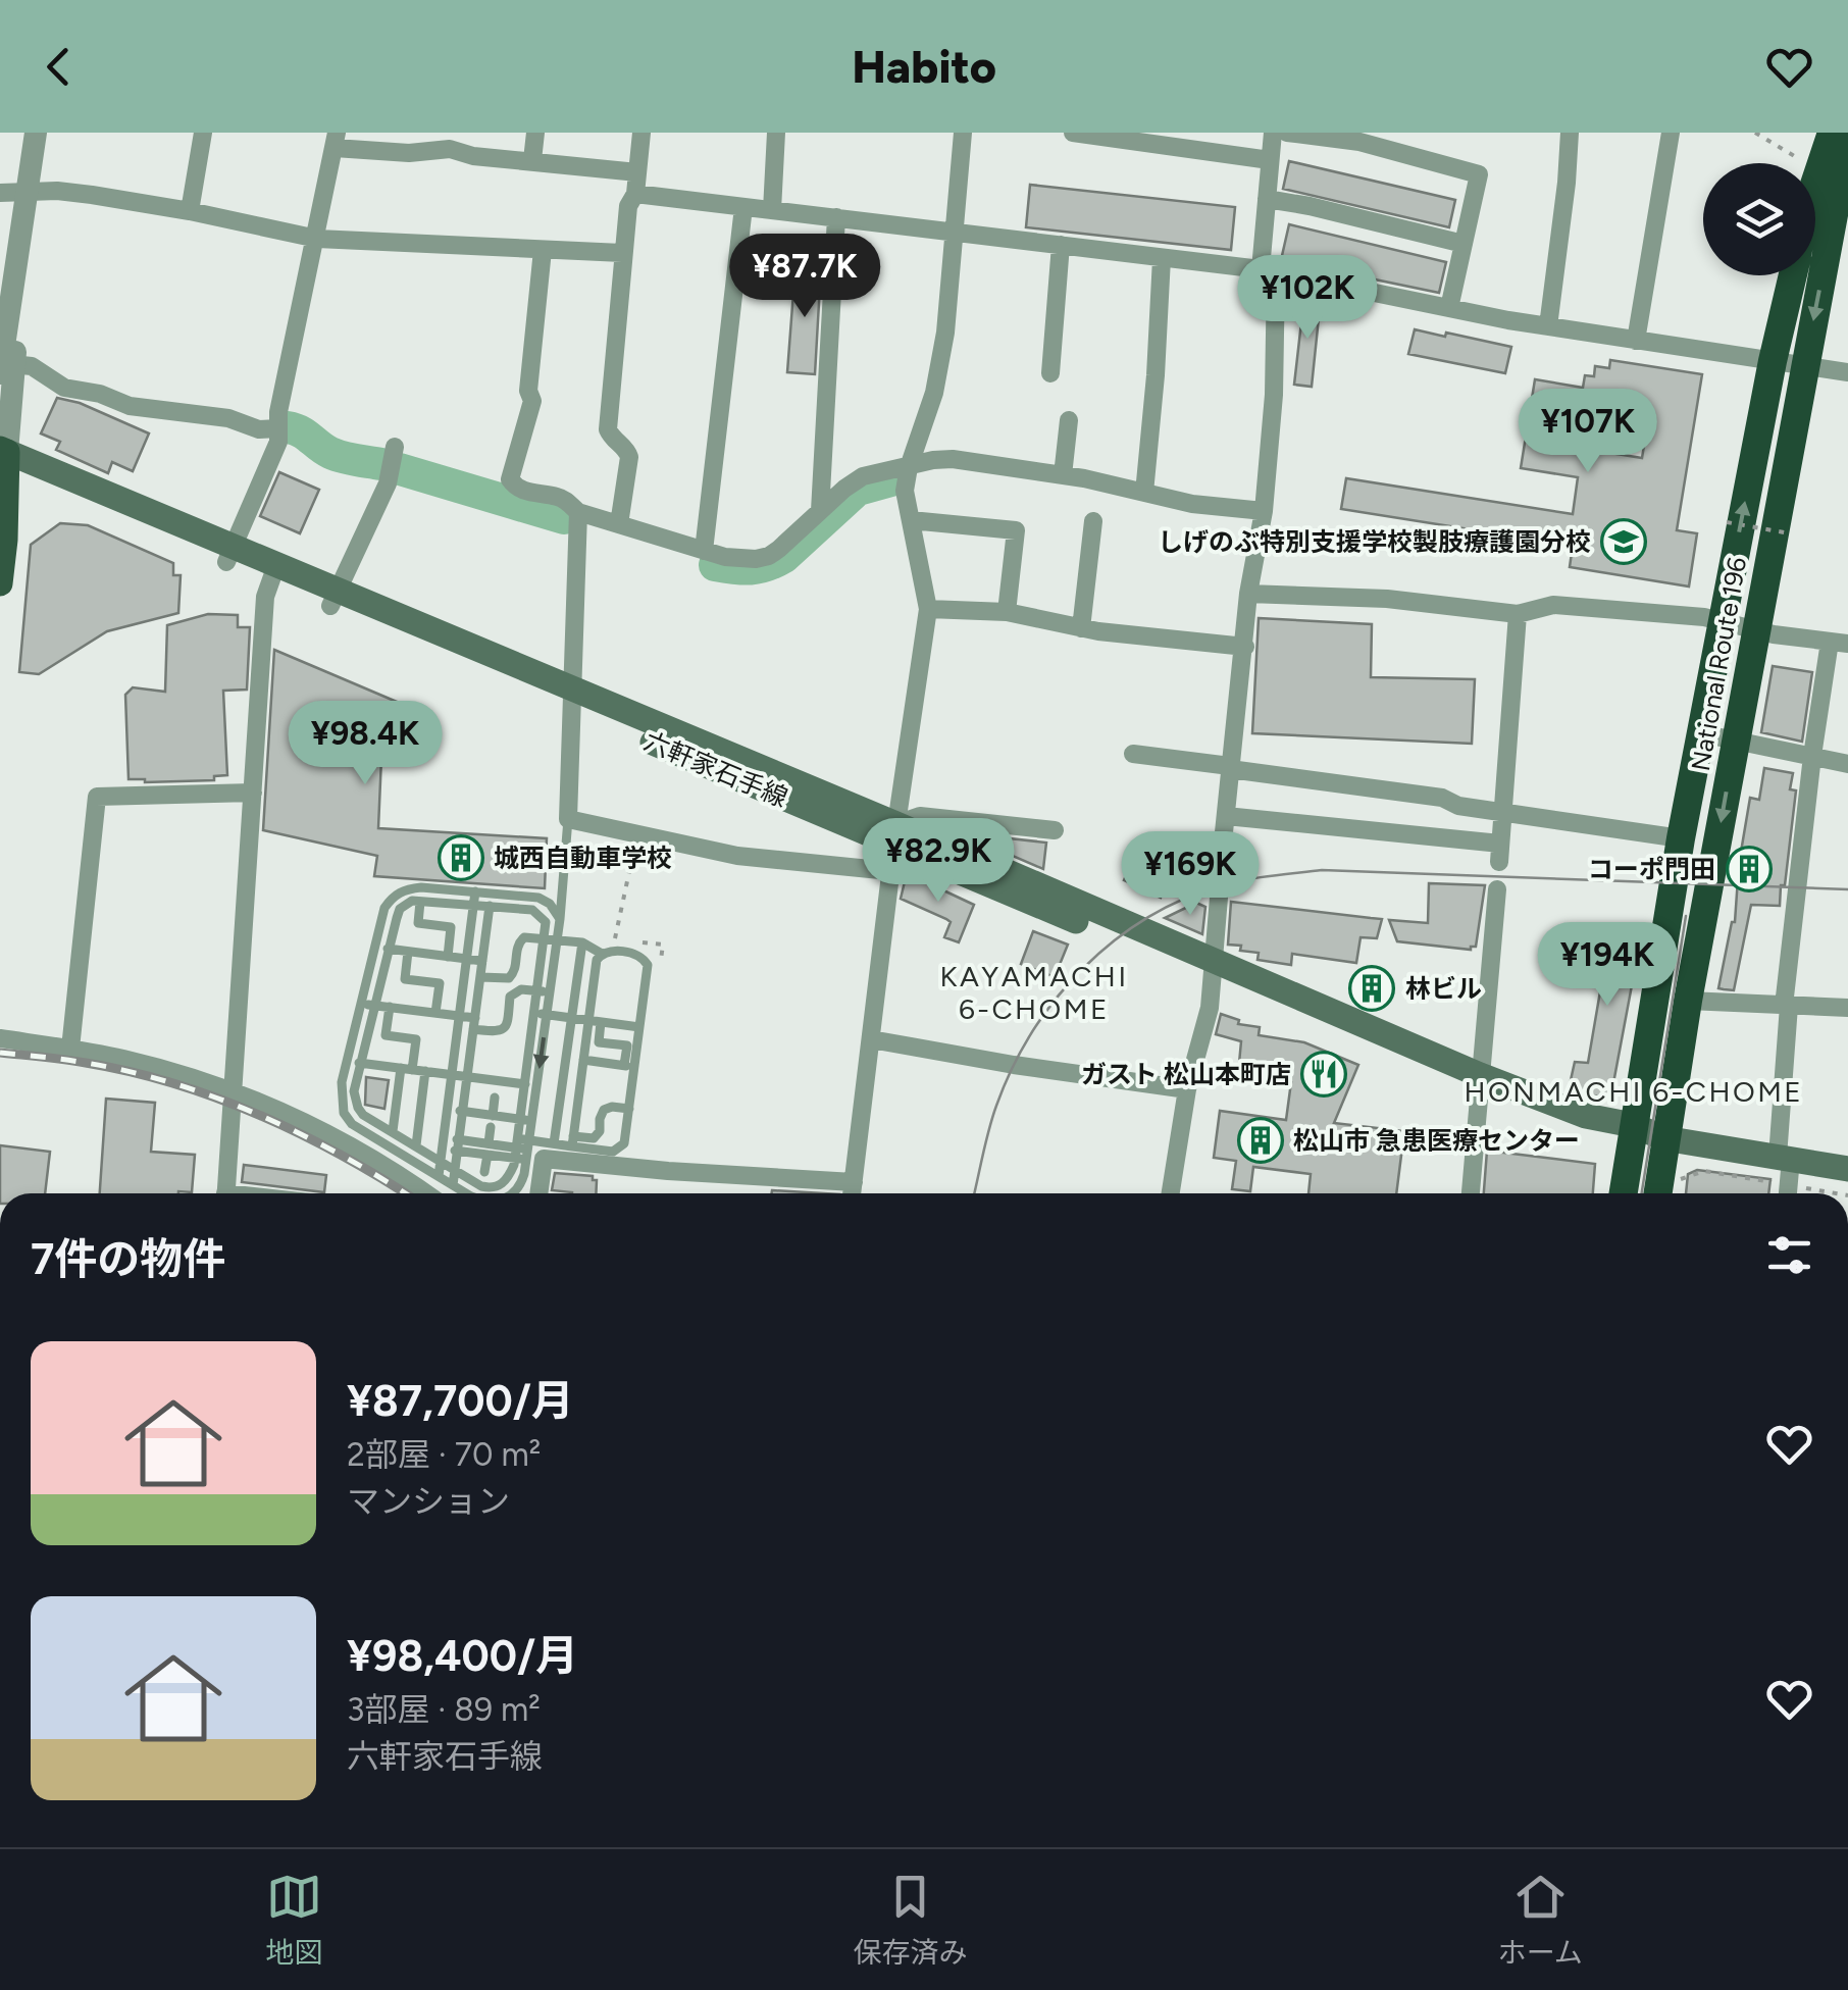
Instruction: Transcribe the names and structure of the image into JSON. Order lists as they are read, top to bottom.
{
  "streets": {
    "highway": ["National Route 196"],
    "main road": ["六軒家石手線"]
  },
  "crossings": [
    ["National Route 196", "六軒家石手線"]
  ],
  "districts": ["KAYAMACHI 6-CHOME", "HONMACHI 6-CHOME"],
  "places": {
    "school or university": ["しげのぶ特別支援学校製肢療護園分校"],
    "building": [
      "城西自動車学校",
      "コーポ門田",
      "林ビル",
      "松山市 急患医療センター"
    ],
    "restaurant": ["ガスト 松山本町店"]
  },
  "page": {
    "header": "Habito",
    "price": [
      "¥87.7K",
      "¥102K",
      "¥107K",
      "¥98.4K",
      "¥82.9K",
      "¥169K",
      "¥194K"
    ],
    "heading": "7件の物件",
    "list": [
      {
        "name": "¥87,700/月",
        "note": "2部屋 · 70 m² · マンション"
      },
      {
        "name": "¥98,400/月",
        "note": "3部屋 · 89 m² · 六軒家石手線"
      }
    ],
    "tabs": ["地図", "保存済み", "ホーム"]
  }
}
